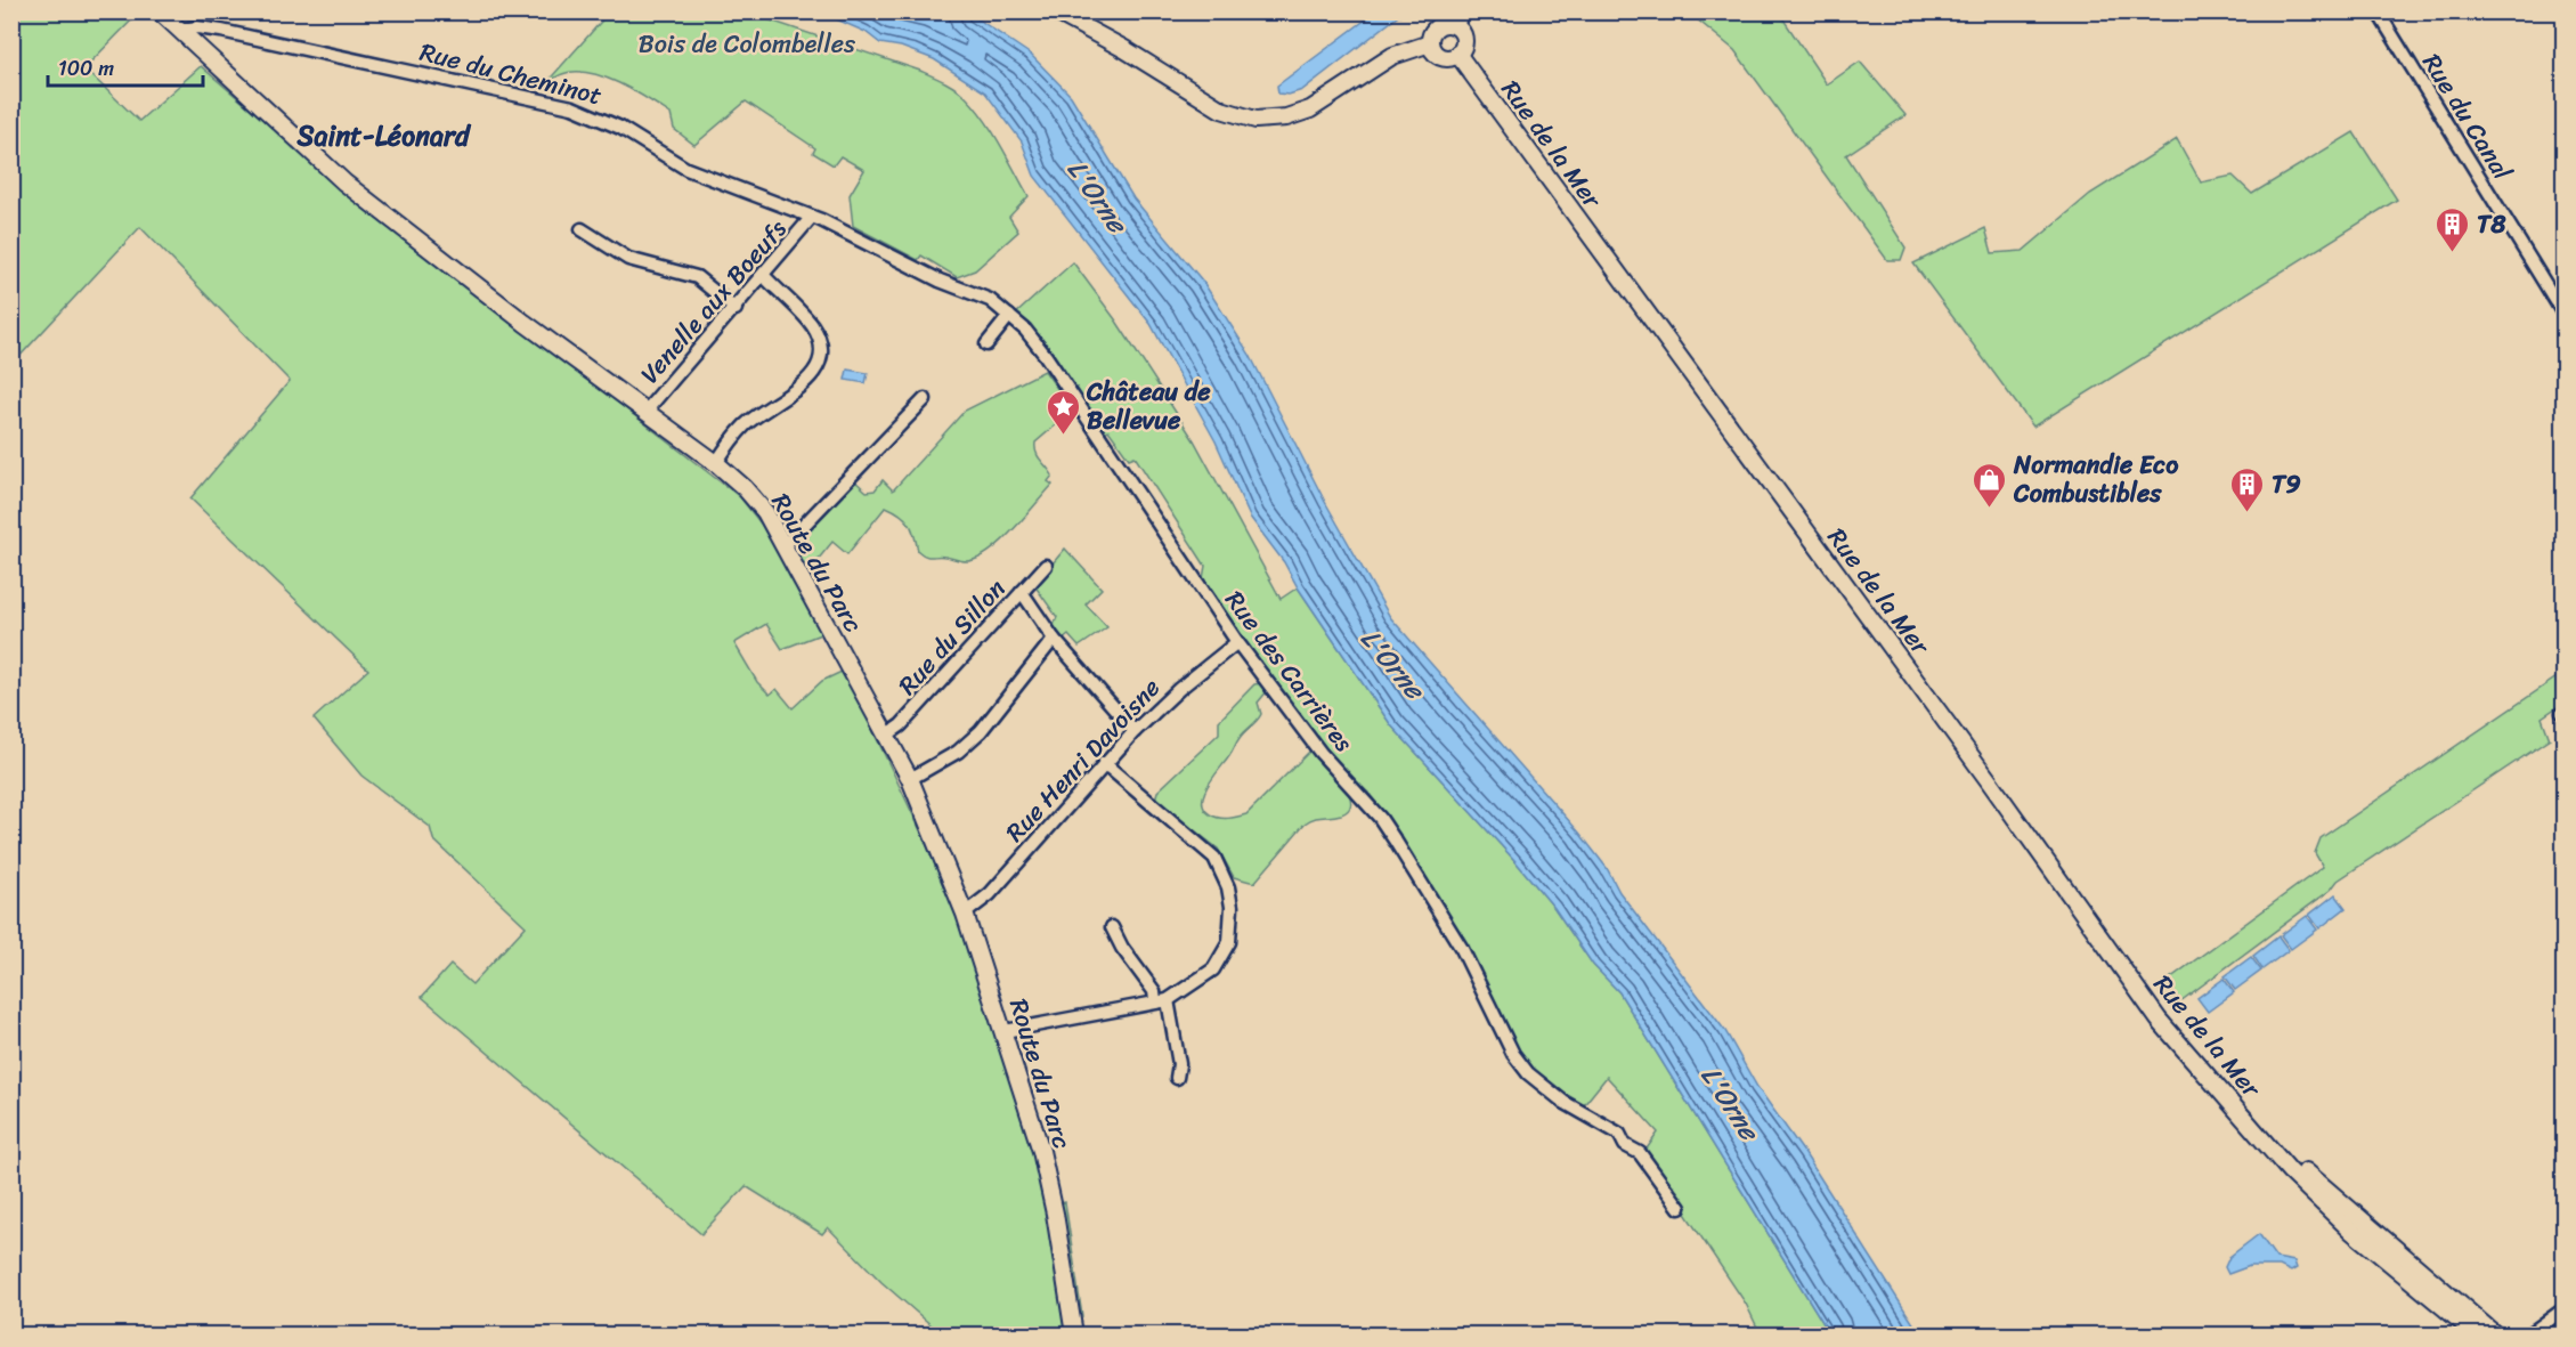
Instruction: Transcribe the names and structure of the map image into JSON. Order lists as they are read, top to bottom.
{
  "streets": {
    "street": [
      "Rue du Cheminot",
      "Rue du Canal",
      "Rue de la Mer",
      "Venelle aux Boeufs",
      "Route du Parc",
      "Rue du Sillon",
      "Rue des Carrières",
      "Rue Henri Davoisne"
    ]
  },
  "crossings": [
    ["Rue du Cheminot", "Venelle aux Boeufs"],
    ["Rue du Cheminot", "Route du Parc"],
    ["Rue du Cheminot", "Rue des Carrières"],
    ["Venelle aux Boeufs", "Route du Parc"],
    ["Venelle aux Boeufs", "Rue des Carrières"],
    ["Route du Parc", "Rue du Sillon"],
    ["Route du Parc", "Rue Henri Davoisne"],
    ["Rue des Carrières", "Rue Henri Davoisne"]
  ],
  "districts": ["Saint-Léonard"],
  "water": ["L'Orne"],
  "parks": ["Bois de Colombelles"],
  "places": {
    "building": ["T8", "T9"],
    "place": ["Château de Bellevue"],
    "shop": ["Normandie Eco Combustibles"]
  },
  "scale_bar": "100 m"
}
